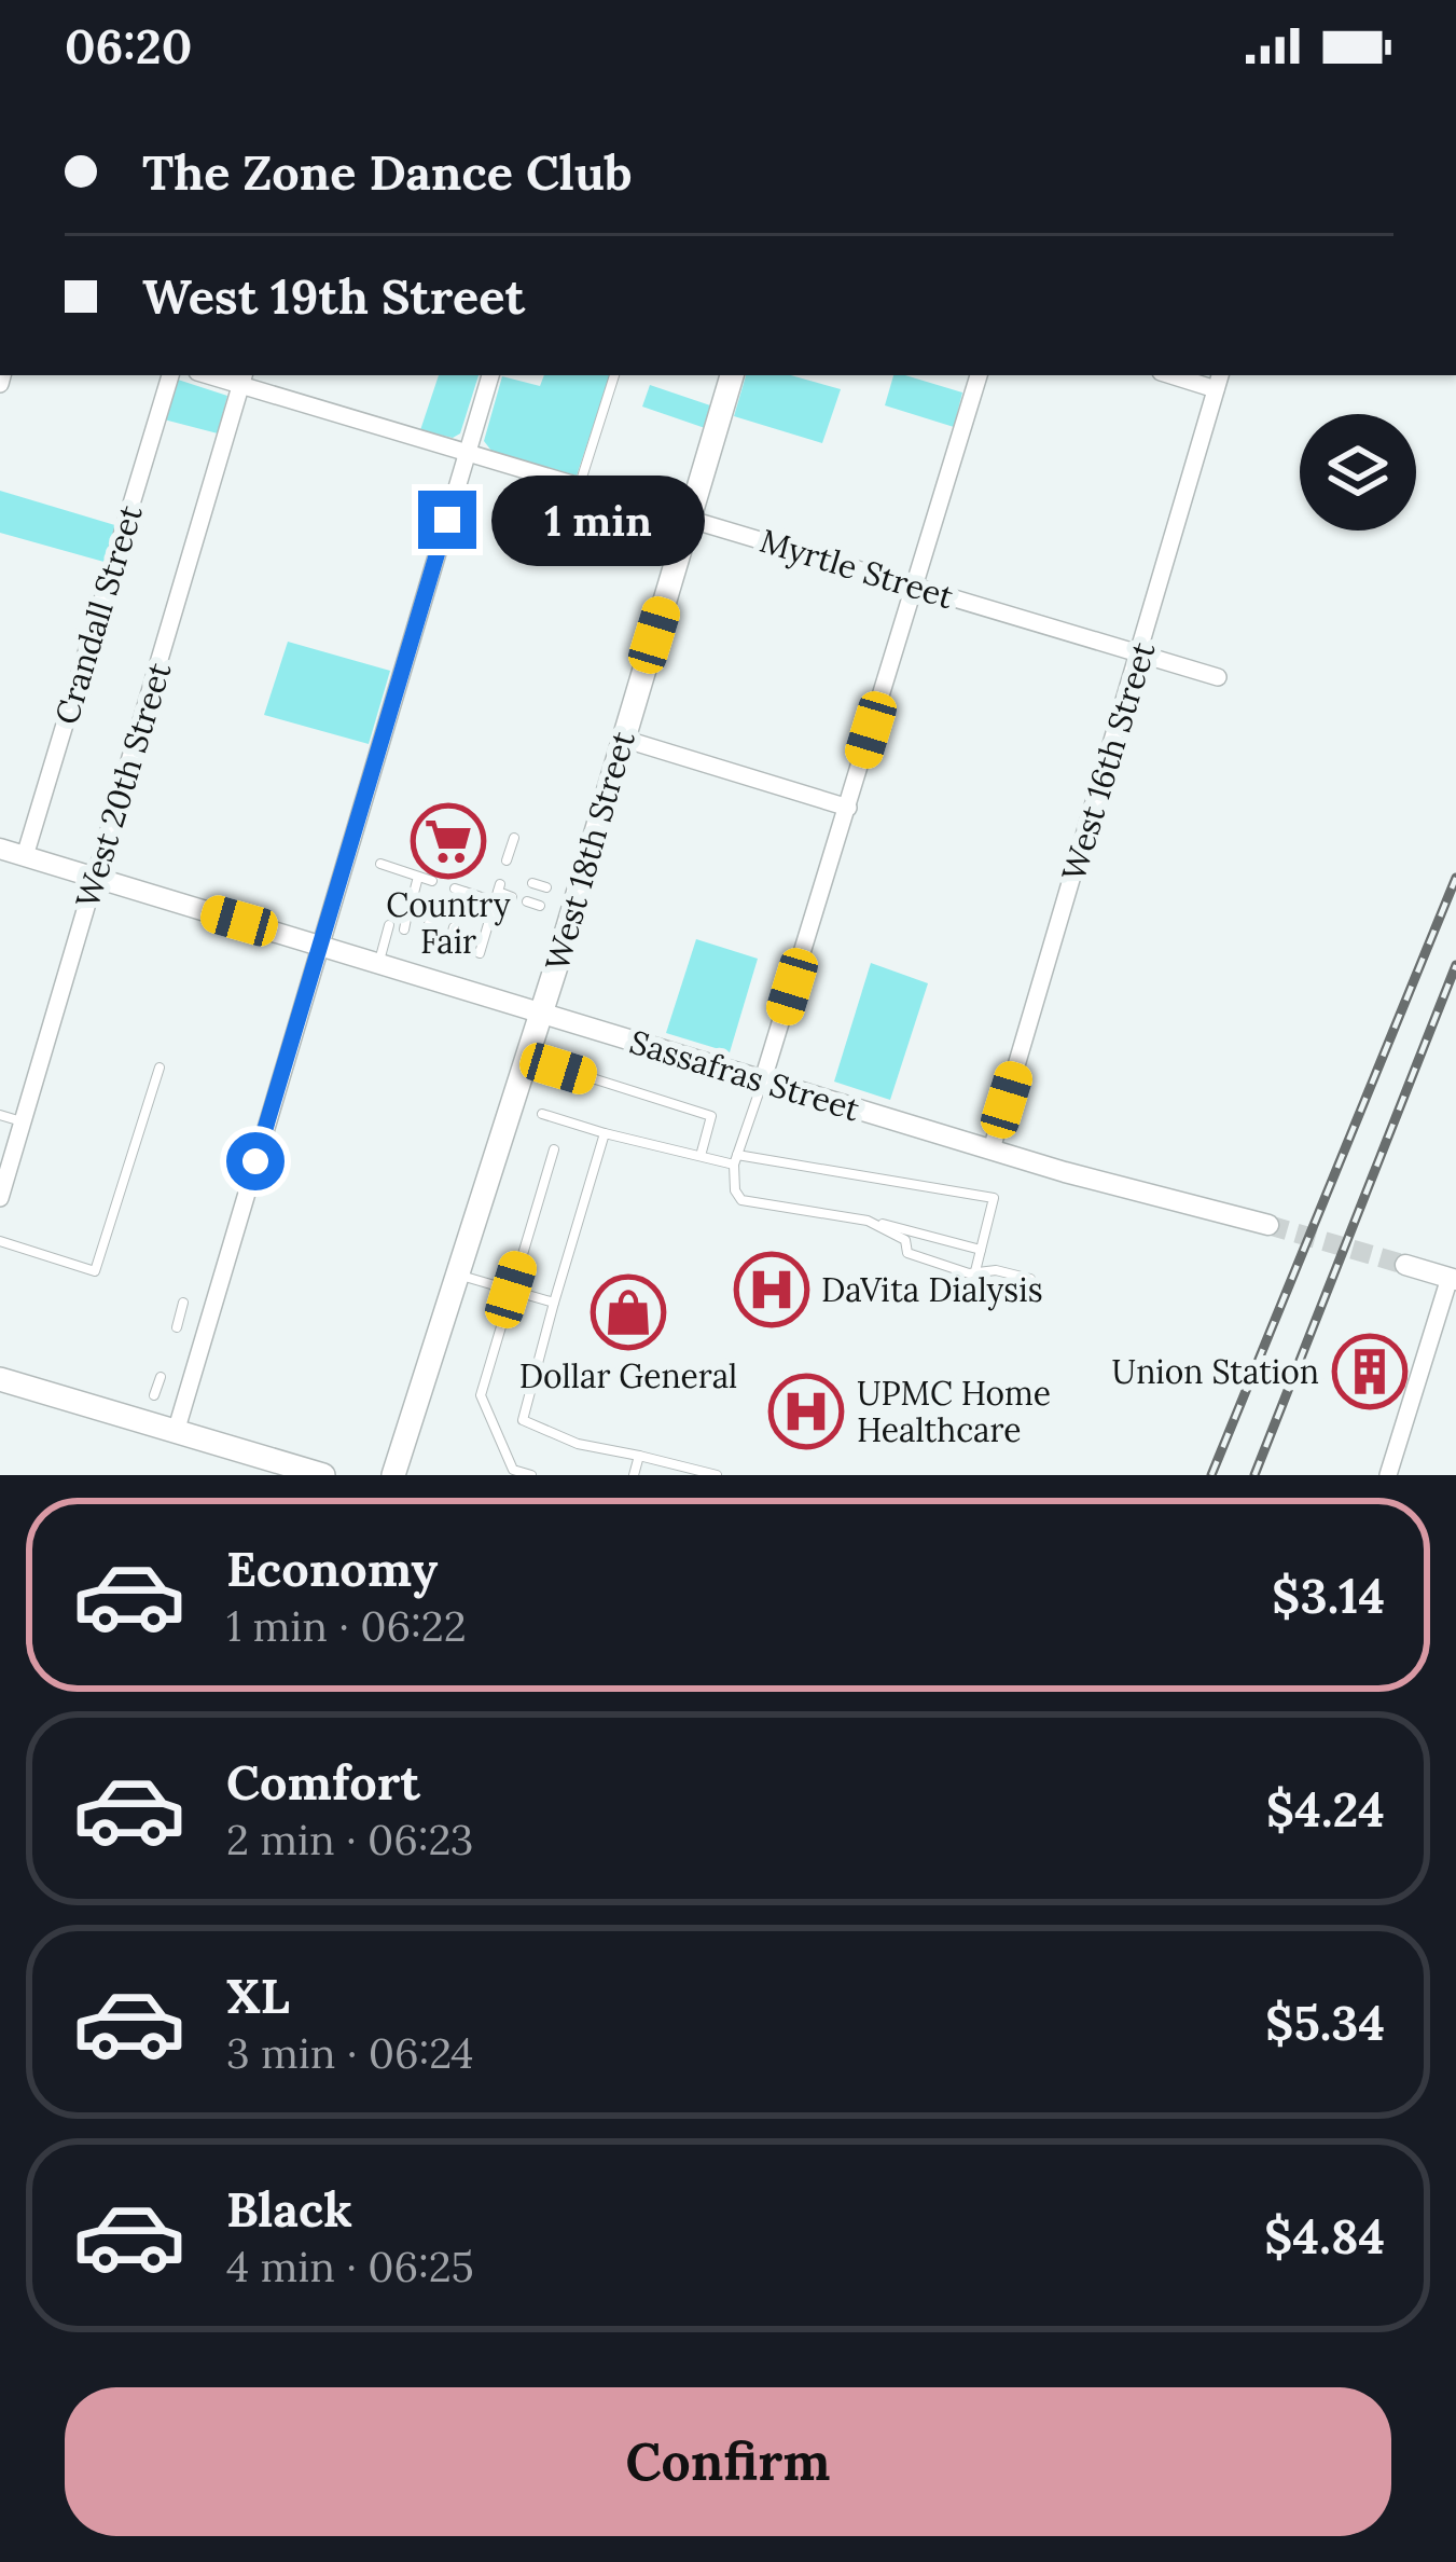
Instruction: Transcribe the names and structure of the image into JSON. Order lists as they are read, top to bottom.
{
  "streets": {
    "main road": ["West 18th Street"],
    "street": [
      "Myrtle Street",
      "Crandall Street",
      "West 16th Street",
      "West 20th Street",
      "Sassafras Street"
    ]
  },
  "crossings": [
    ["Myrtle Street", "West 16th Street"],
    ["Myrtle Street", "West 20th Street"],
    ["Myrtle Street", "West 18th Street"],
    ["Crandall Street", "Sassafras Street"],
    ["West 16th Street", "Sassafras Street"],
    ["West 20th Street", "Sassafras Street"],
    ["West 18th Street", "Sassafras Street"]
  ],
  "places": {
    "supermarket": ["Country Fair"],
    "hospital": ["DaVita Dialysis", "UPMC Home Healthcare"],
    "shop": ["Dollar General"],
    "building": ["Union Station"]
  },
  "page": {
    "status": "06:20",
    "banner": ["The Zone Dance Club", "West 19th Street"],
    "bubble": "1 min",
    "list": [
      {
        "name": "Economy",
        "note": "1 min · 06:22",
        "value": "$3.14"
      },
      {
        "name": "Comfort",
        "note": "2 min · 06:23",
        "value": "$4.24"
      },
      {
        "name": "XL",
        "note": "3 min · 06:24",
        "value": "$5.34"
      },
      {
        "name": "Black",
        "note": "4 min · 06:25",
        "value": "$4.84"
      }
    ],
    "buttons": "Confirm"
  }
}
